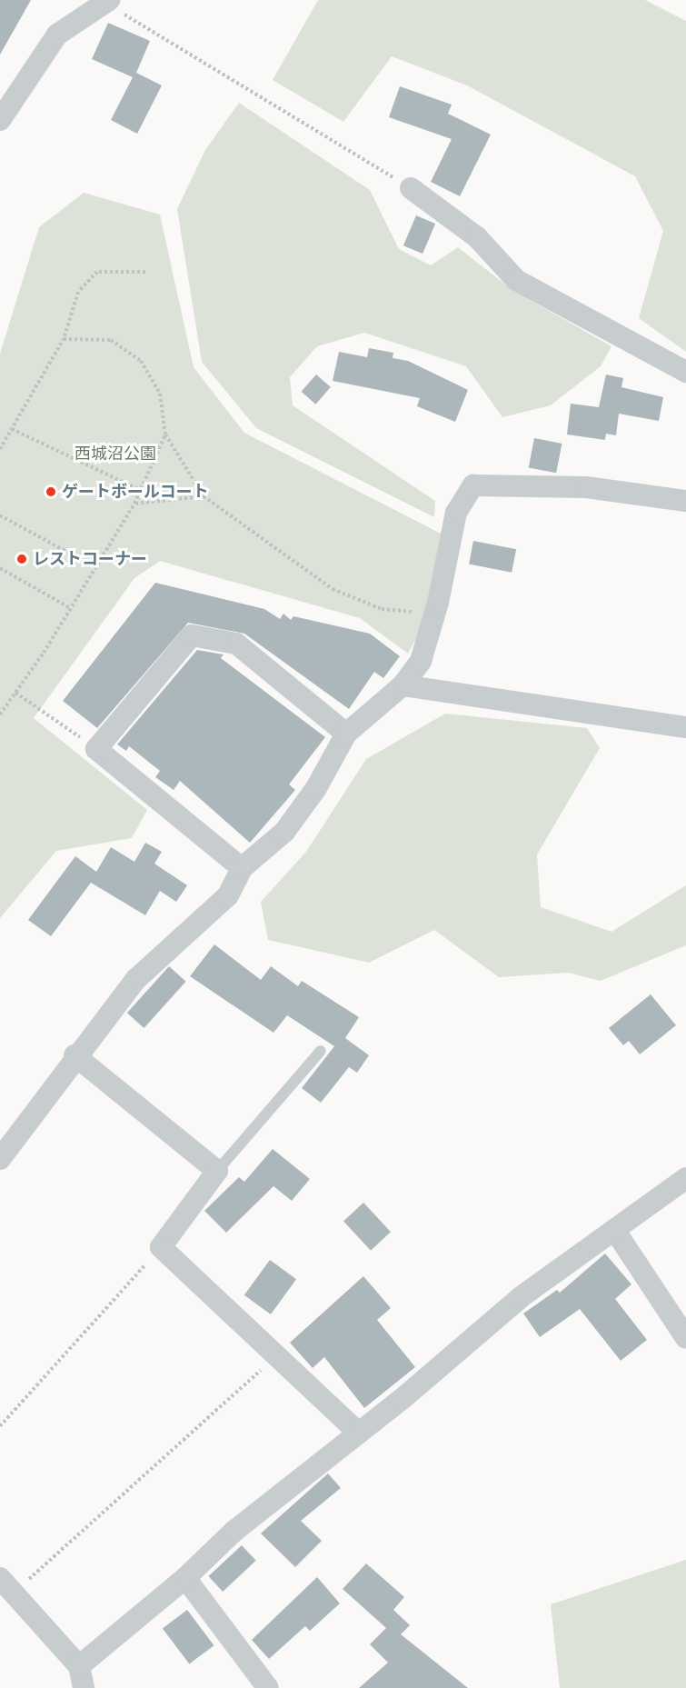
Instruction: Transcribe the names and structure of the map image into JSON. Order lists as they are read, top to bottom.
{
  "parks": ["西城沼公園"],
  "places": ["ゲートボールコート", "レストコーナー"]
}
